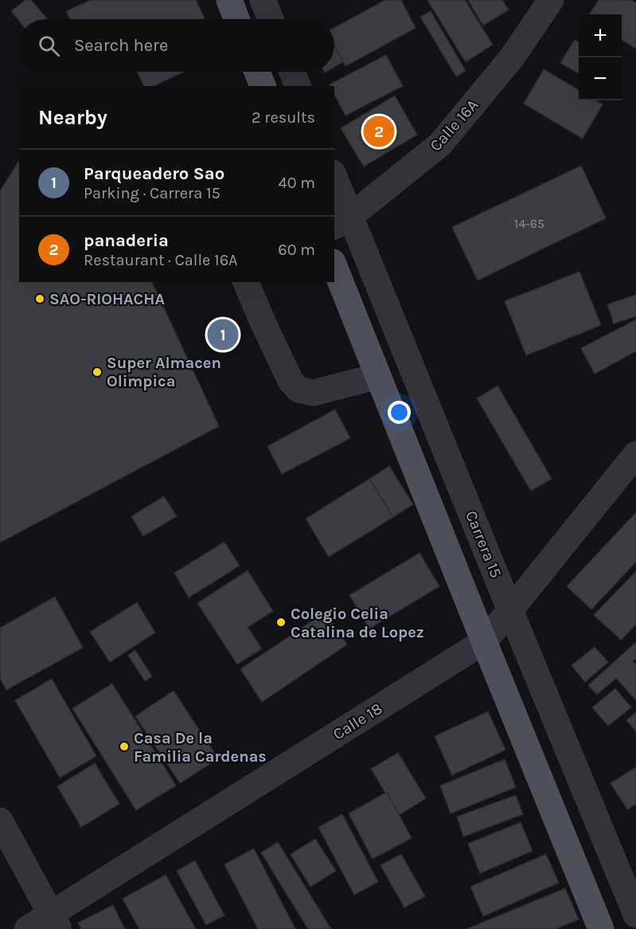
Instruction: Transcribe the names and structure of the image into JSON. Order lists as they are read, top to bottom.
{
  "streets": {
    "street": ["Calle 16A", "Carrera 15", "Calle 18"]
  },
  "crossings": [
    ["Calle 16A", "Carrera 15"],
    ["Carrera 15", "Calle 18"]
  ],
  "places": [
    "SAO-RIOHACHA",
    "Super Almacen Olimpica",
    "Colegio Celia Catalina de Lopez",
    "Casa De la Familia Cardenas"
  ],
  "house_numbers": ["14-65"],
  "page": {
    "map_buttons": ["+", "−"],
    "search": "Search here",
    "heading": ["Nearby", "2 results"],
    "pins": ["2", "1"],
    "list": [
      {
        "mark": "1",
        "name": "Parqueadero Sao",
        "note": "Parking · Carrera 15",
        "value": "40 m"
      },
      {
        "mark": "2",
        "name": "panaderia",
        "note": "Restaurant · Calle 16A",
        "value": "60 m"
      }
    ]
  }
}
